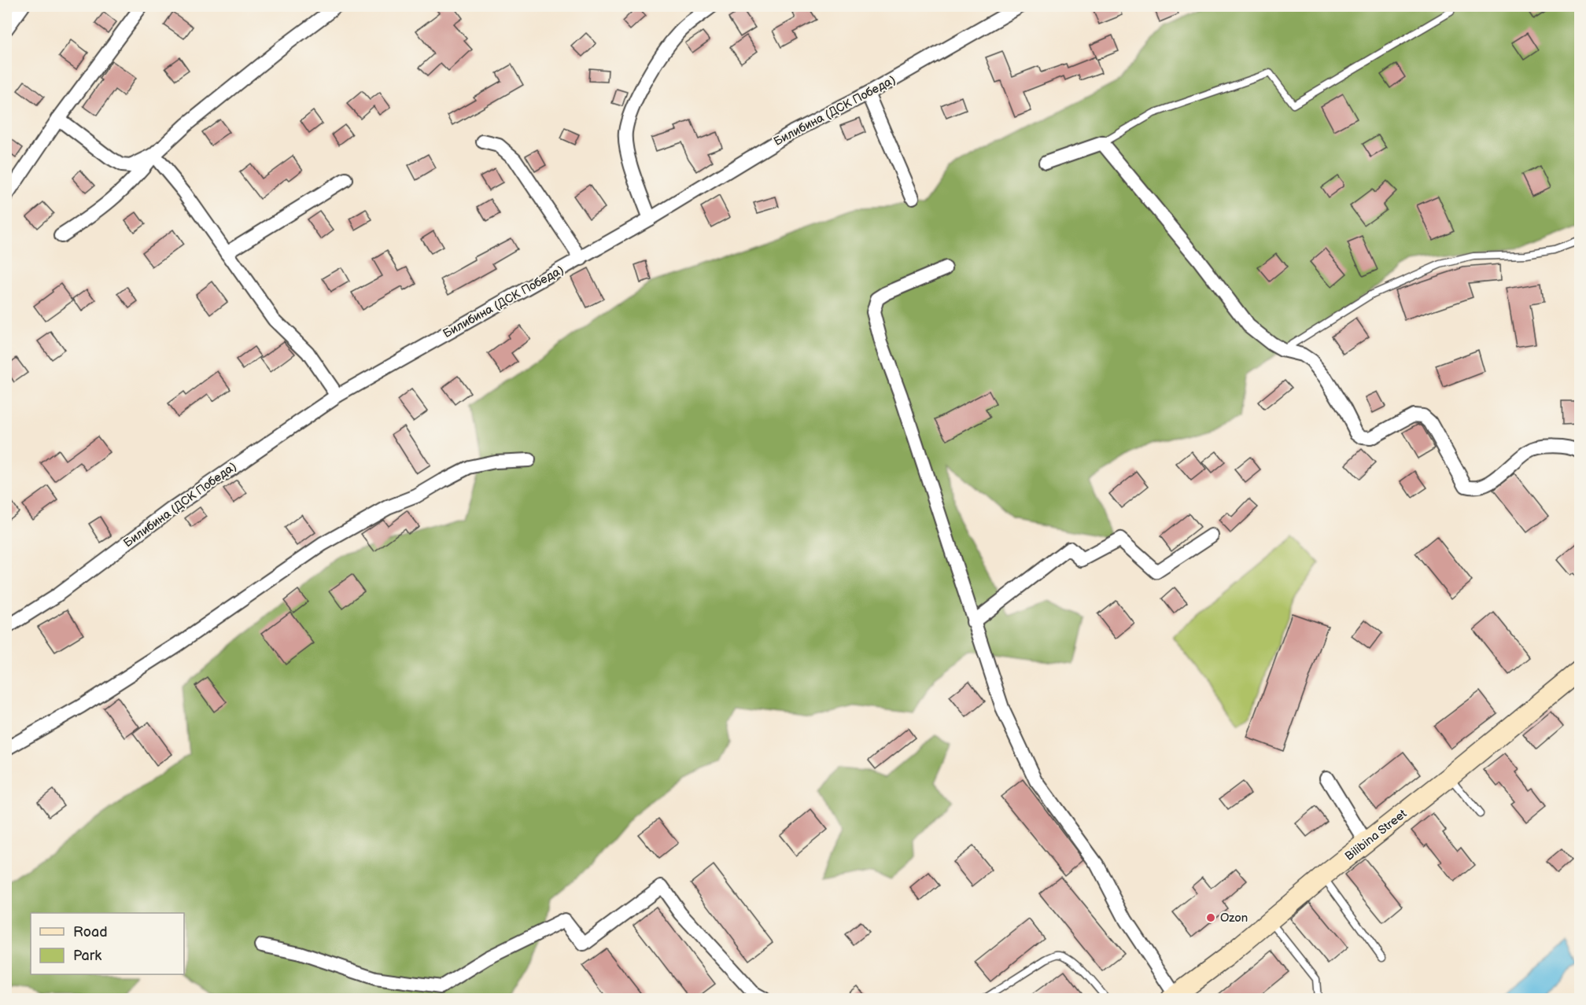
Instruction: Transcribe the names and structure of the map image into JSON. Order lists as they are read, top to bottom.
{
  "streets": {
    "main road": ["Bilibina Street"],
    "street": ["Билибина (ДСК Победа)"]
  },
  "places": ["Ozon"],
  "legend": ["Road", "Park"]
}
